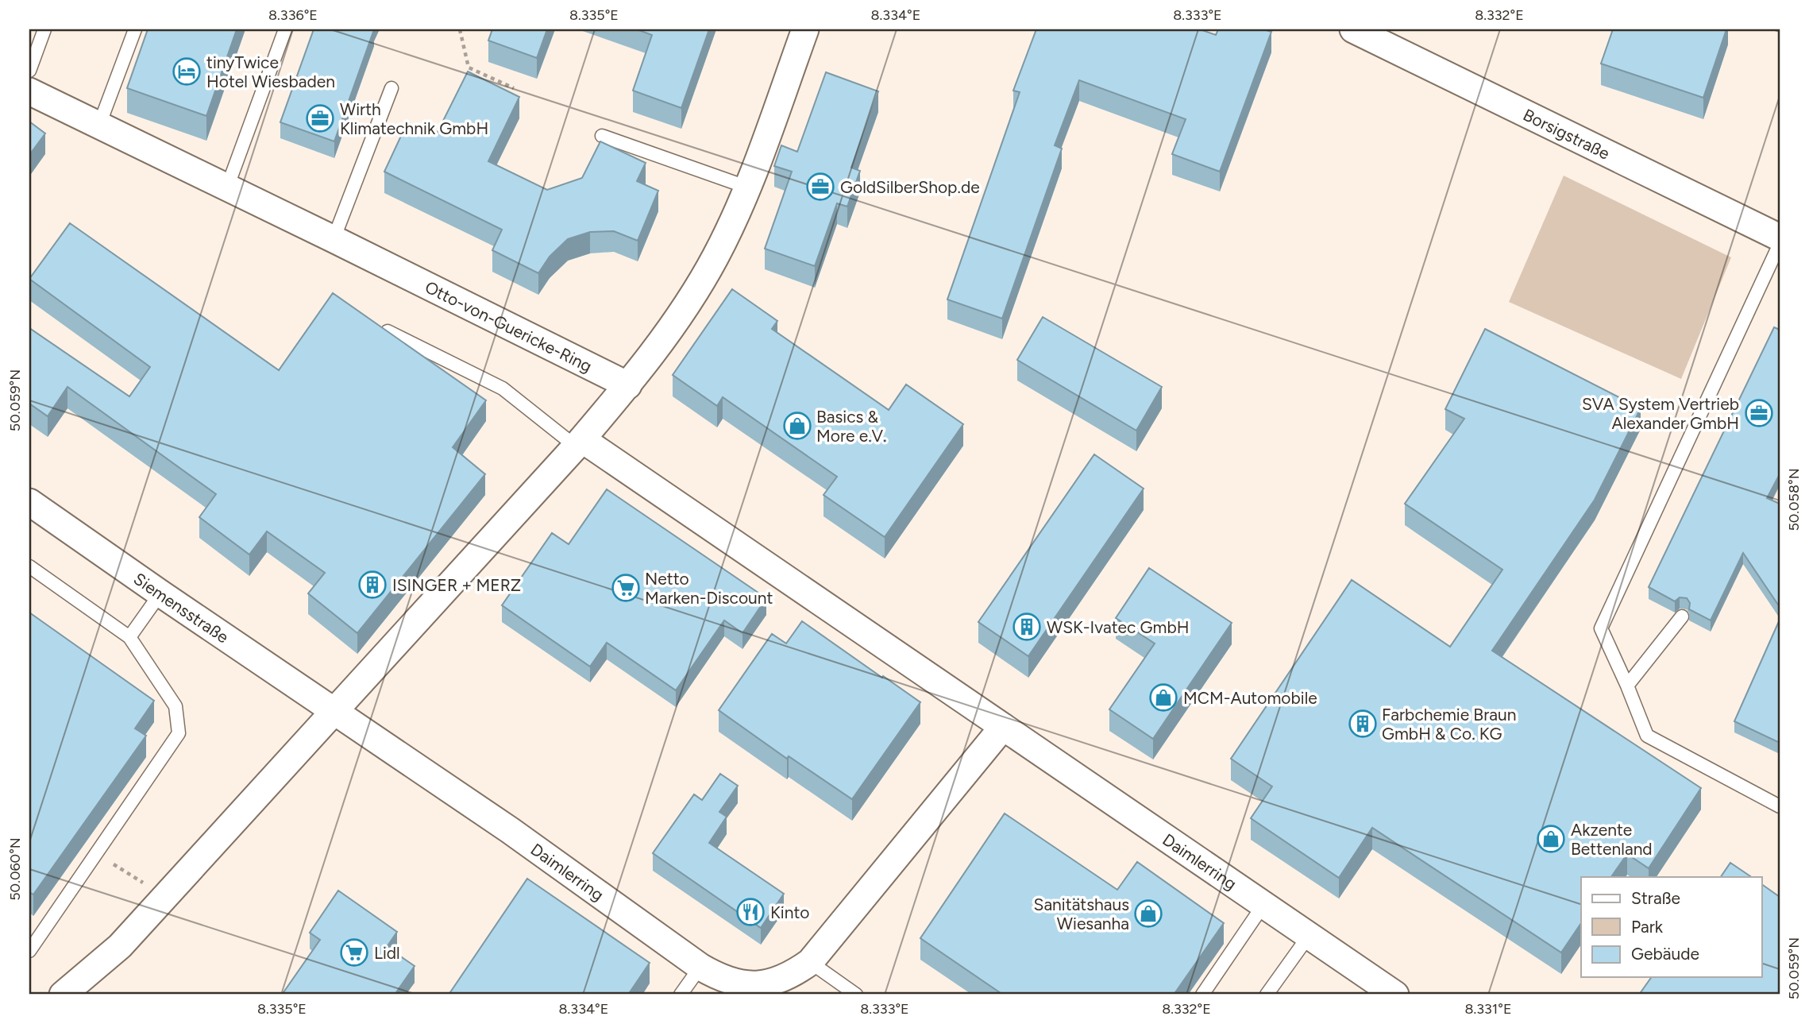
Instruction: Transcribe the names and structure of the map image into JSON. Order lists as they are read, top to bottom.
{
  "streets": {
    "street": [
      "Borsigstraße",
      "Otto-von-Guericke-Ring",
      "Siemensstraße",
      "Daimlerring"
    ]
  },
  "crossings": [
    ["Siemensstraße", "Daimlerring"]
  ],
  "places": {
    "hotel": ["tinyTwice Hotel Wiesbaden"],
    "office": ["Wirth Klimatechnik GmbH", "GoldSilberShop.de", "SVA System Vertrieb Alexander GmbH"],
    "shop": [
      "Basics & More e.V.",
      "MCM-Automobile",
      "Akzente Bettenland",
      "Sanitätshaus Wiesanha"
    ],
    "building": ["ISINGER + MERZ", "WSK-Ivatec GmbH", "Farbchemie Braun GmbH & Co. KG"],
    "supermarket": ["Netto Marken-Discount", "Lidl"],
    "restaurant": ["Kinto"]
  },
  "legend": ["Straße", "Park", "Gebäude"],
  "coordinates": [
    "8.336°E",
    "8.335°E",
    "8.334°E",
    "8.333°E",
    "8.332°E",
    "50.059°N",
    "50.058°N",
    "50.060°N",
    "8.331°E"
  ]
}
